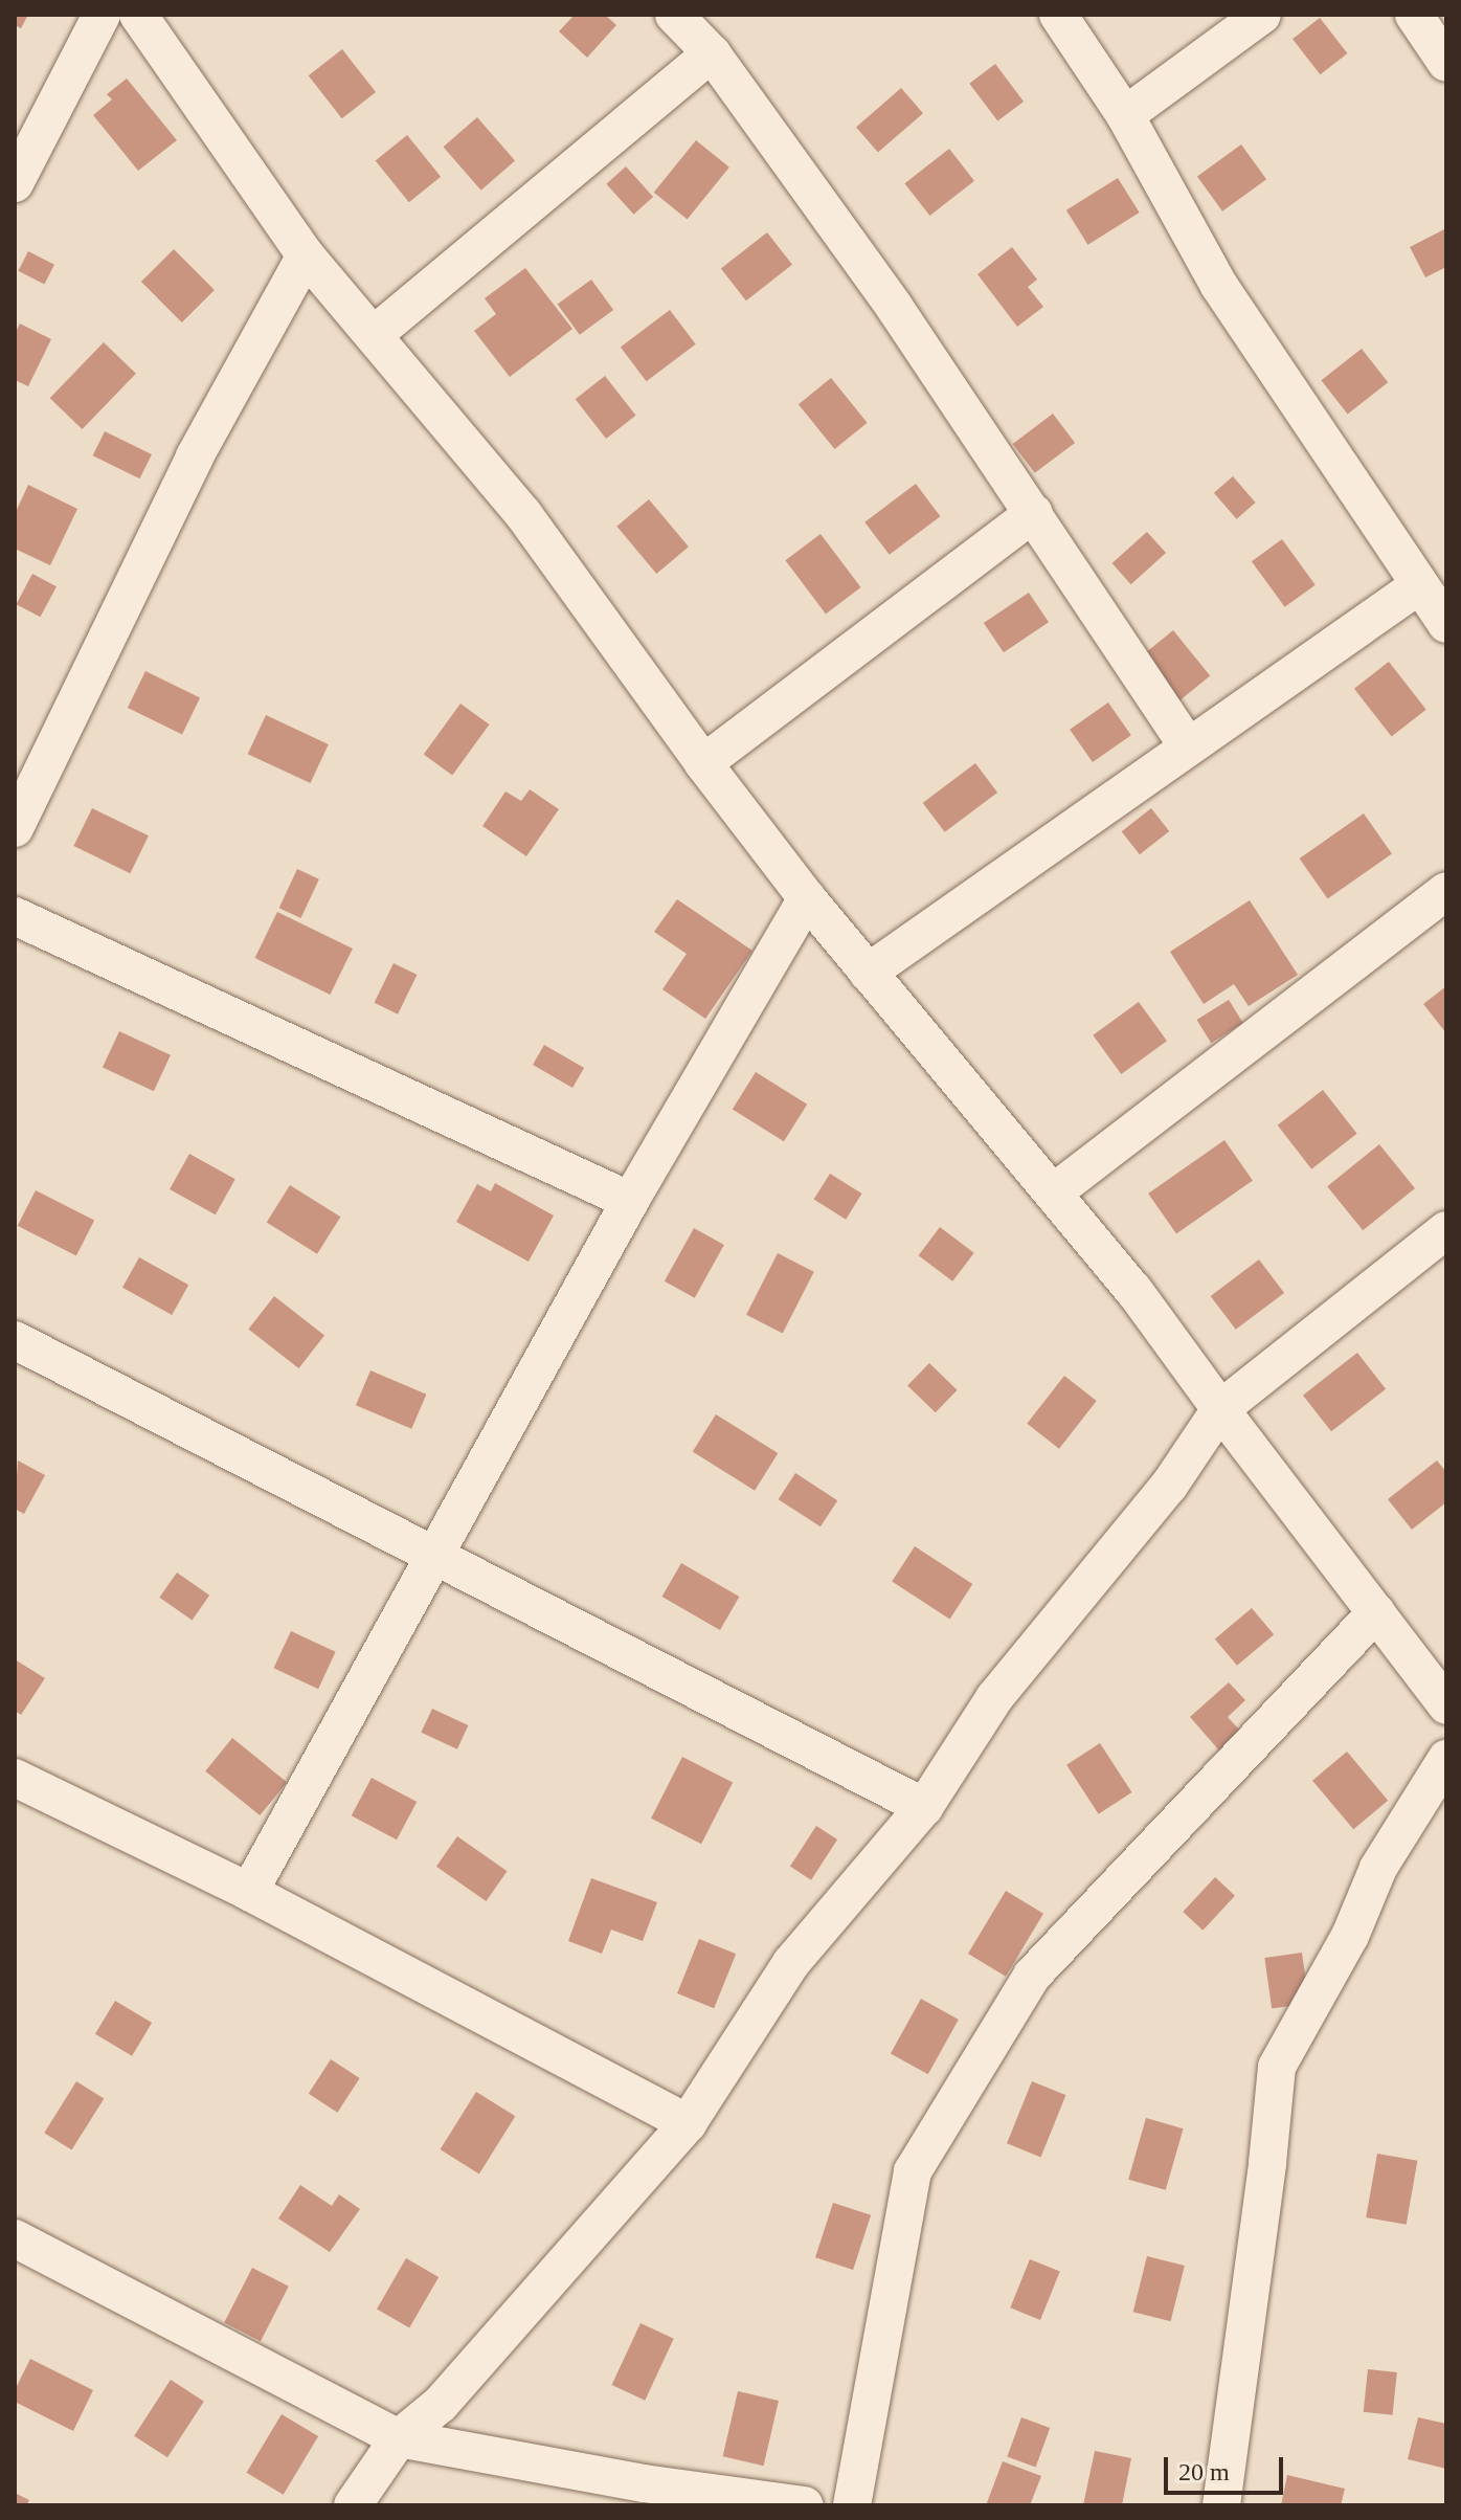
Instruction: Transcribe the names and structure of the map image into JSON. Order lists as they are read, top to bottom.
{
  "scale_bar": "20 m"
}
